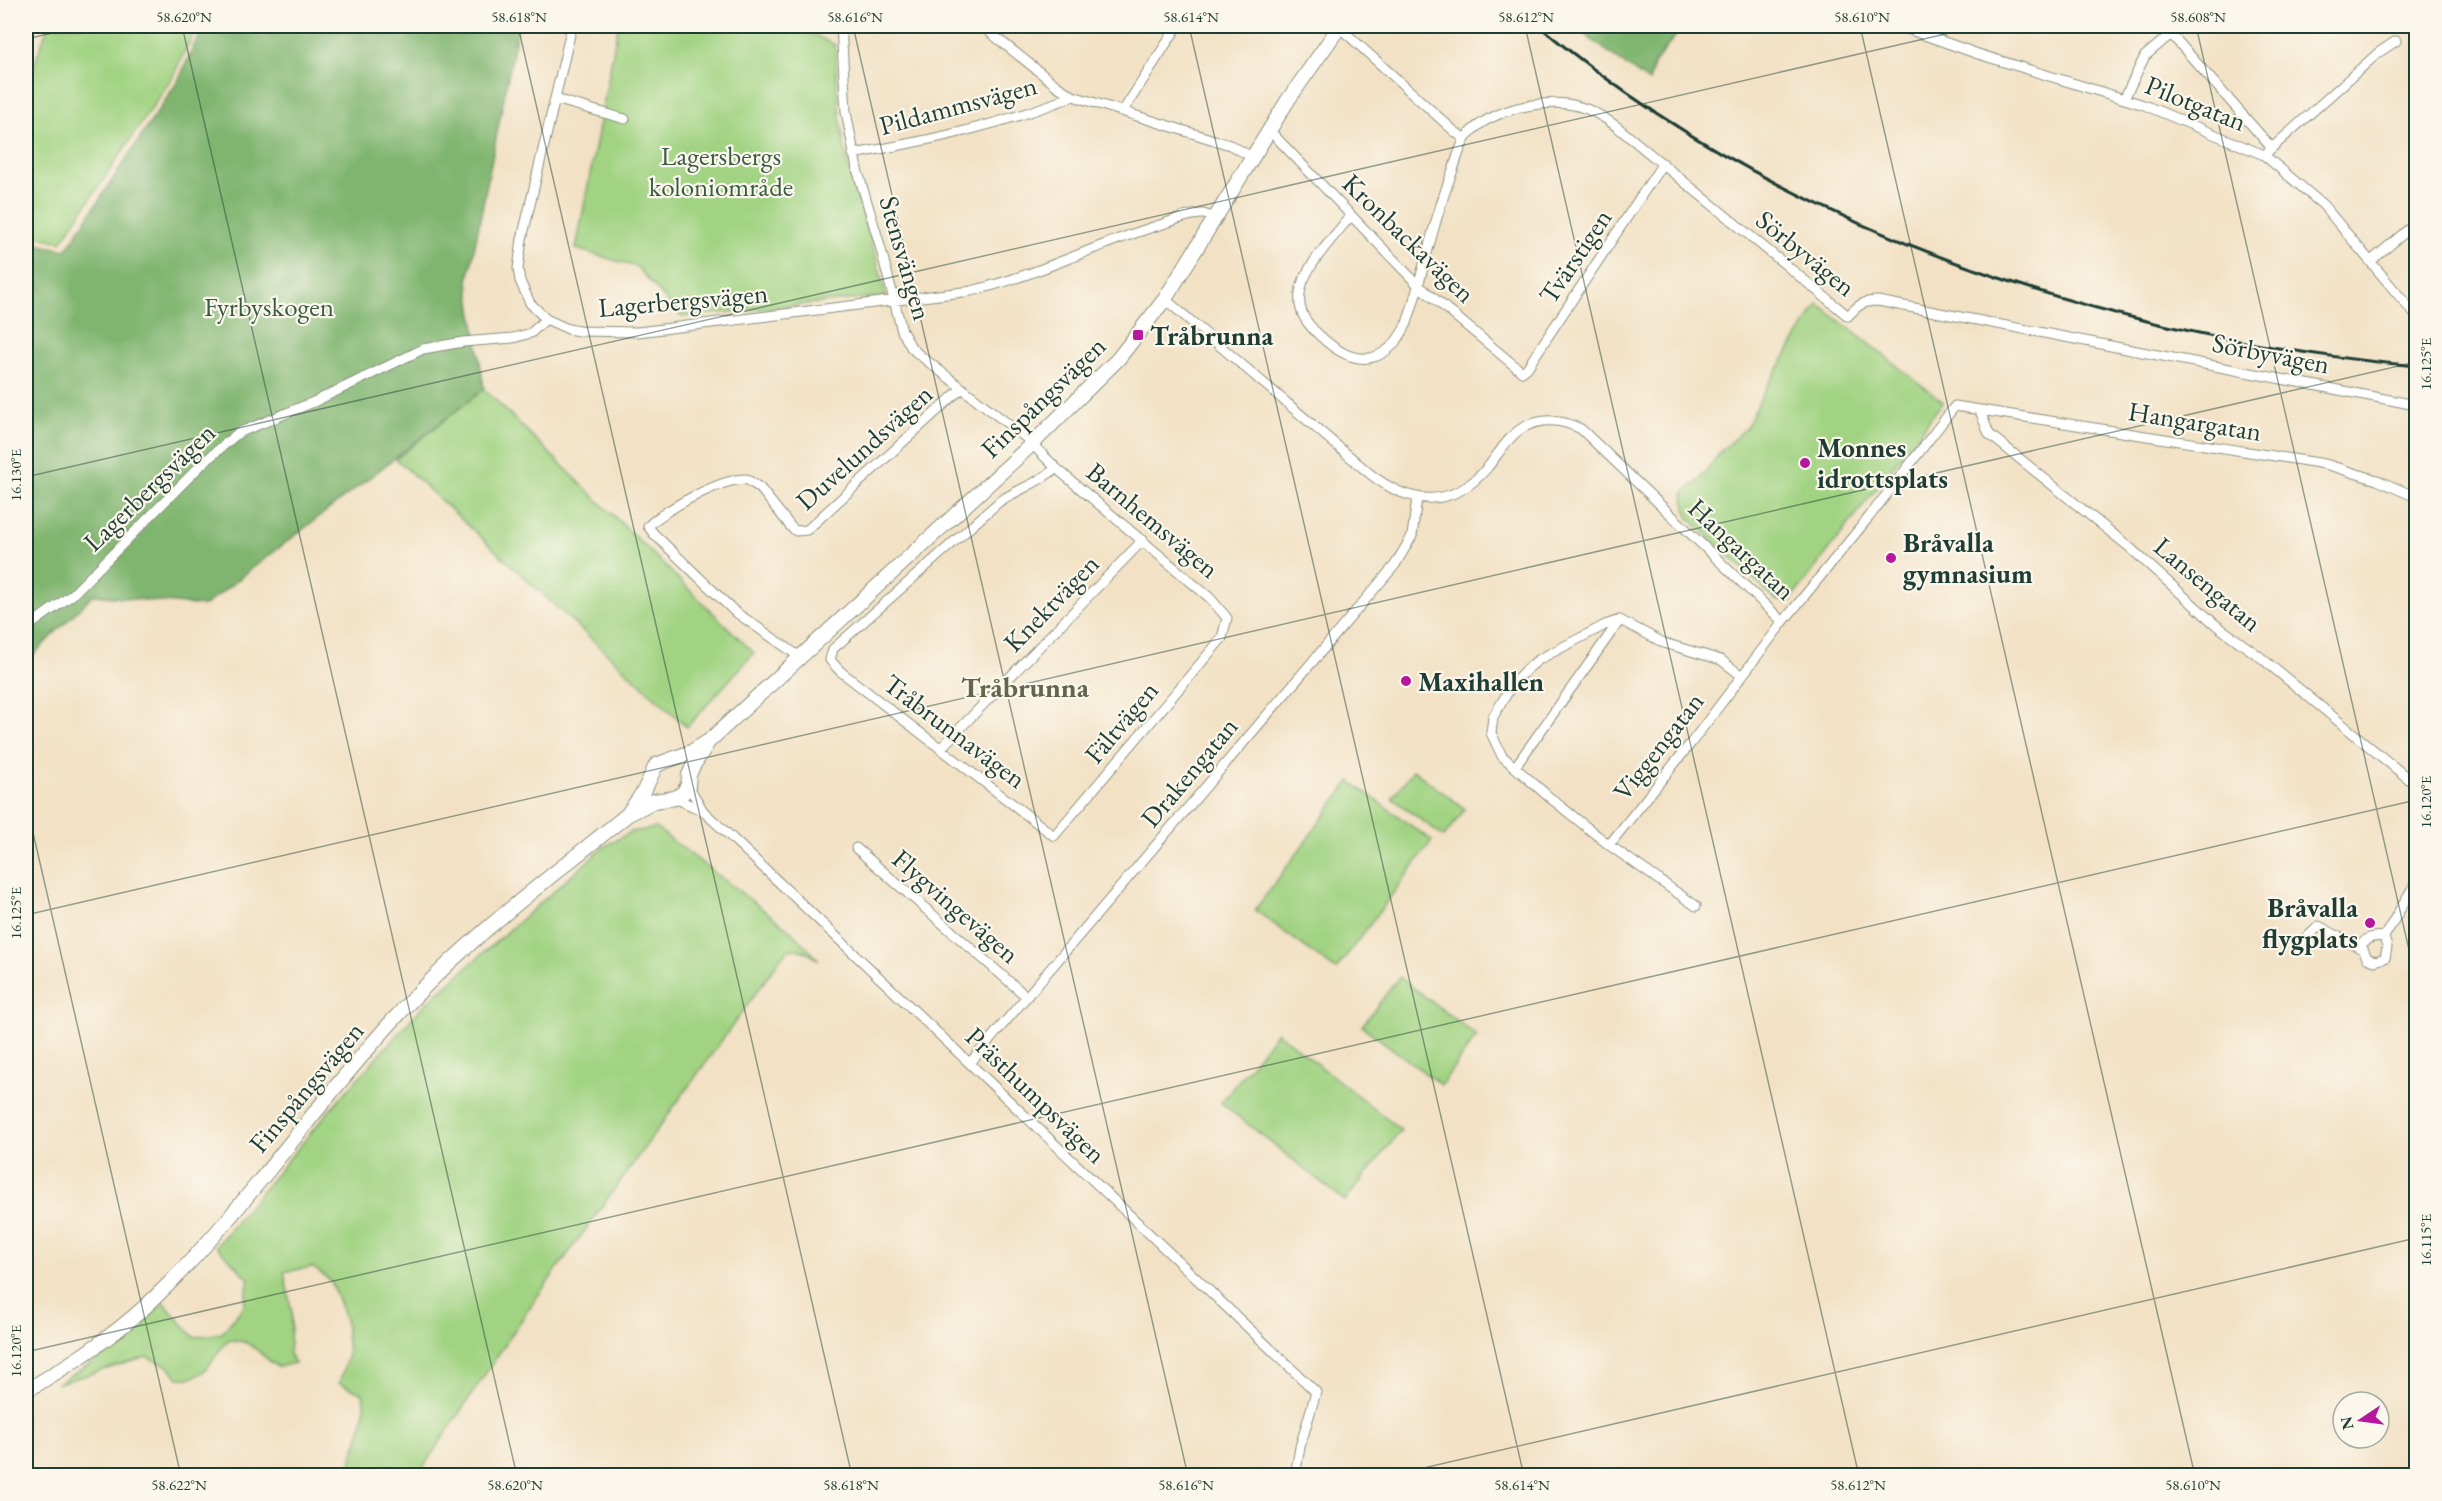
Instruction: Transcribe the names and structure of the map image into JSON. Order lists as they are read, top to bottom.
{
  "streets": {
    "main road": ["Finspångsvägen"],
    "street": [
      "Pilotgatan",
      "Pildammsvägen",
      "Kronbackavägen",
      "Sörbyvägen",
      "Tvärstigen",
      "Stensvängen",
      "Lagerbergsvägen",
      "Hangargatan",
      "Duvelundsvägen",
      "Barnhemsvägen",
      "Lansengatan",
      "Knektvägen",
      "Fältvägen",
      "Tråbrunnavägen",
      "Viggengatan",
      "Drakengatan",
      "Flygvingevägen",
      "Prästhumpsvägen"
    ]
  },
  "crossings": [
    ["Pildammsvägen", "Stensvängen"],
    ["Pildammsvägen", "Finspångsvägen"],
    ["Kronbackavägen", "Tvärstigen"],
    ["Kronbackavägen", "Finspångsvägen"],
    ["Sörbyvägen", "Tvärstigen"],
    ["Stensvängen", "Lagerbergsvägen"],
    ["Stensvängen", "Finspångsvägen"],
    ["Stensvängen", "Duvelundsvägen"],
    ["Stensvängen", "Barnhemsvägen"],
    ["Lagerbergsvägen", "Finspångsvägen"],
    ["Finspångsvägen", "Hangargatan"],
    ["Finspångsvägen", "Duvelundsvägen"],
    ["Finspångsvägen", "Barnhemsvägen"],
    ["Finspångsvägen", "Prästhumpsvägen"],
    ["Hangargatan", "Lansengatan"],
    ["Hangargatan", "Viggengatan"],
    ["Hangargatan", "Drakengatan"],
    ["Barnhemsvägen", "Knektvägen"],
    ["Barnhemsvägen", "Fältvägen"],
    ["Barnhemsvägen", "Tråbrunnavägen"],
    ["Knektvägen", "Tråbrunnavägen"],
    ["Fältvägen", "Tråbrunnavägen"],
    ["Drakengatan", "Flygvingevägen"],
    ["Drakengatan", "Prästhumpsvägen"]
  ],
  "districts": ["Tråbrunna"],
  "parks": ["Lagersbergs koloniområde", "Fyrbyskogen"],
  "places": {
    "transit": ["Tråbrunna"],
    "other": [
      "Monnes idrottsplats",
      "Bråvalla gymnasium",
      "Maxihallen",
      "Bråvalla flygplats"
    ]
  },
  "north": "left",
  "coordinates": [
    "58.620°N",
    "58.618°N",
    "58.616°N",
    "58.614°N",
    "58.612°N",
    "58.610°N",
    "58.608°N",
    "16.125°E",
    "16.130°E",
    "16.120°E",
    "16.115°E",
    "58.622°N"
  ]
}
